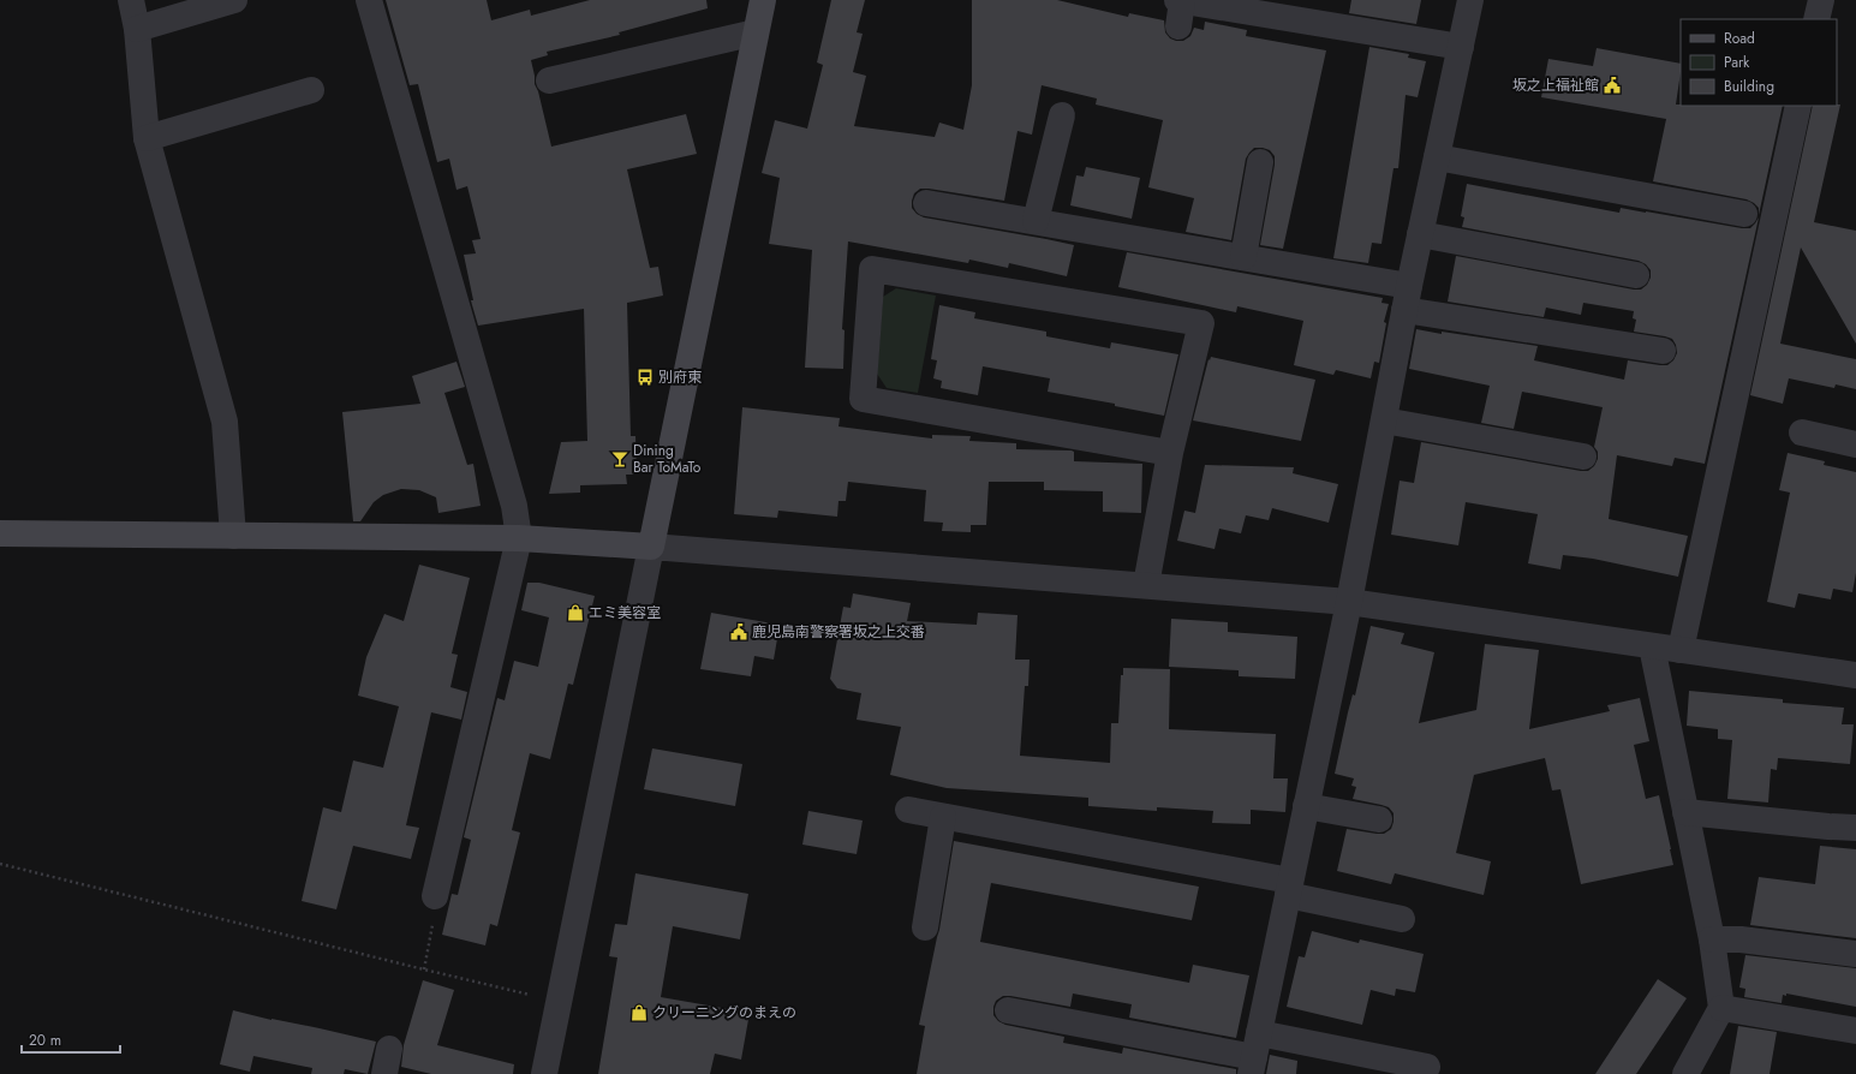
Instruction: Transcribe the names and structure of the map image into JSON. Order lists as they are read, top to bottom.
{
  "places": {
    "public building": ["坂之上福祉館", "鹿児島南警察署坂之上交番"],
    "bus stop": ["別府東"],
    "bar": ["Dining Bar ToMaTo"],
    "shop": ["エミ美容室", "クリーニングのまえの"]
  },
  "legend": ["Road", "Park", "Building"],
  "scale_bar": "20 m"
}
